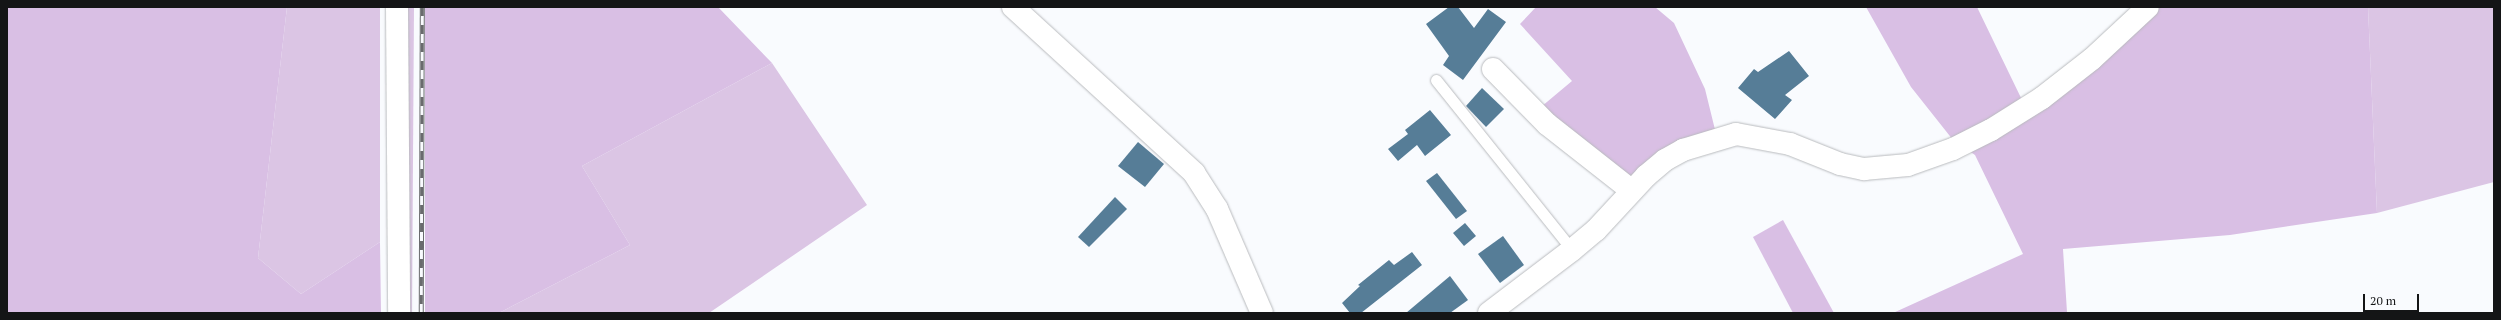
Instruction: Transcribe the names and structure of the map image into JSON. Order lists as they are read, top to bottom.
{
  "scale_bar": "20 m"
}
